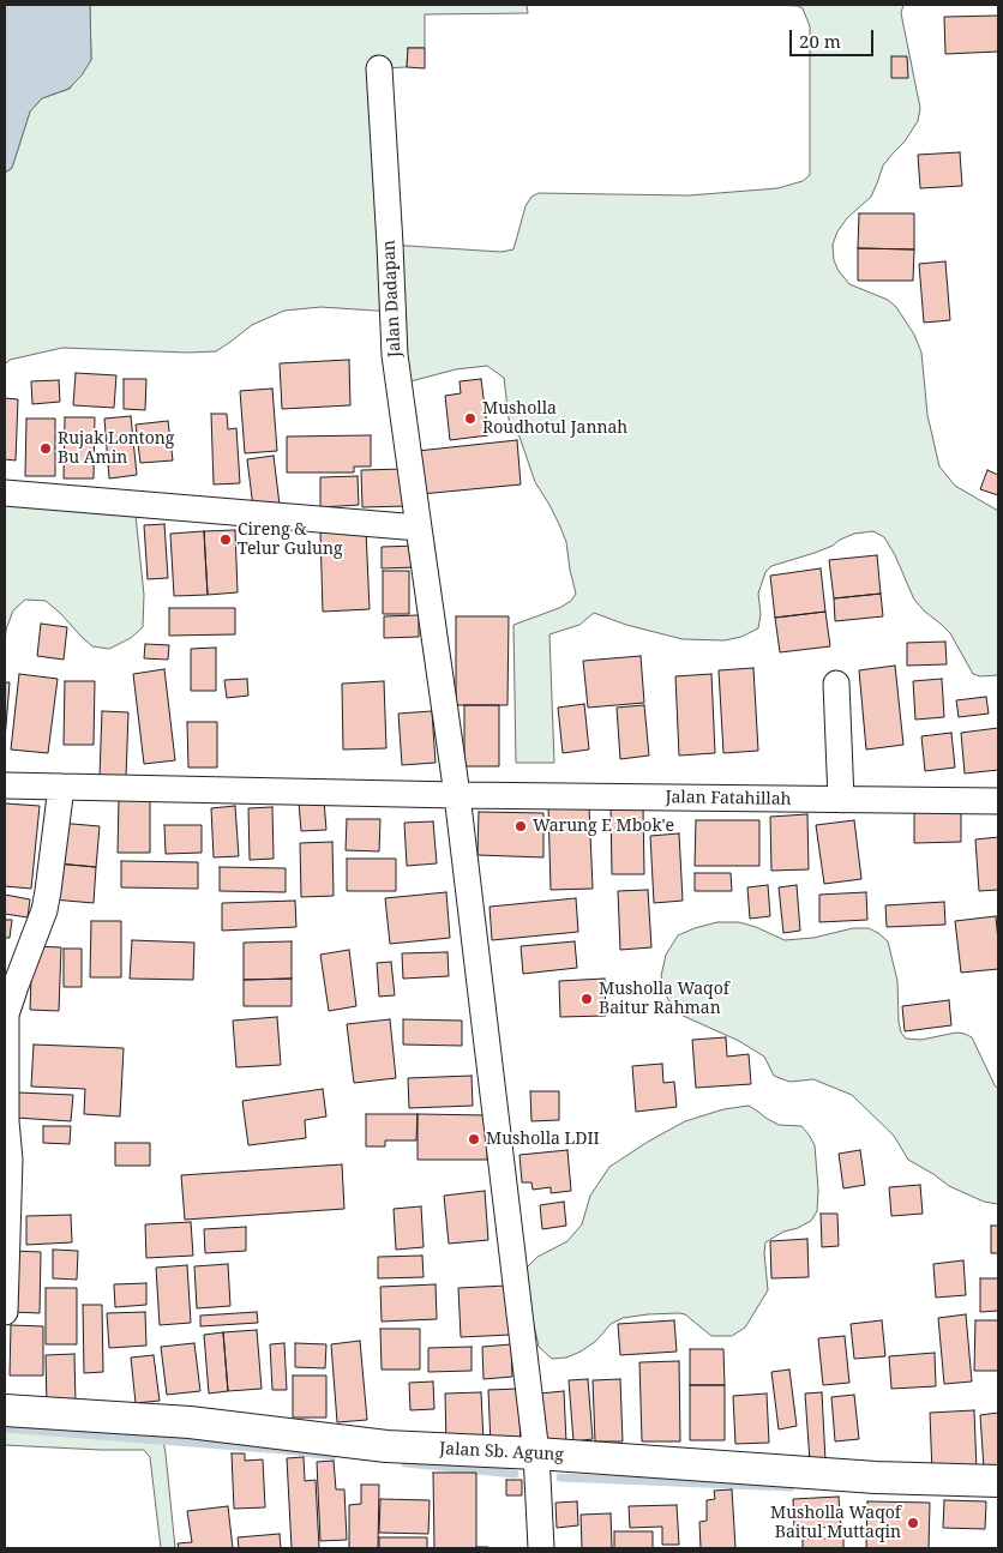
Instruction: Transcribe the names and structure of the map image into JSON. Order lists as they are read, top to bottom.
{
  "streets": {
    "street": ["Jalan Dadapan", "Jalan Fatahillah", "Jalan Sb. Agung"]
  },
  "crossings": [
    ["Jalan Dadapan", "Jalan Fatahillah"],
    ["Jalan Dadapan", "Jalan Sb. Agung"]
  ],
  "places": [
    "Musholla Roudhotul Jannah",
    "Rujak Lontong Bu Amin",
    "Cireng & Telur Gulung",
    "Warung E Mbok'e",
    "Musholla Waqof Baitur Rahman",
    "Musholla LDII",
    "Musholla Waqof Baitul Muttaqin"
  ],
  "scale_bar": "20 m"
}
